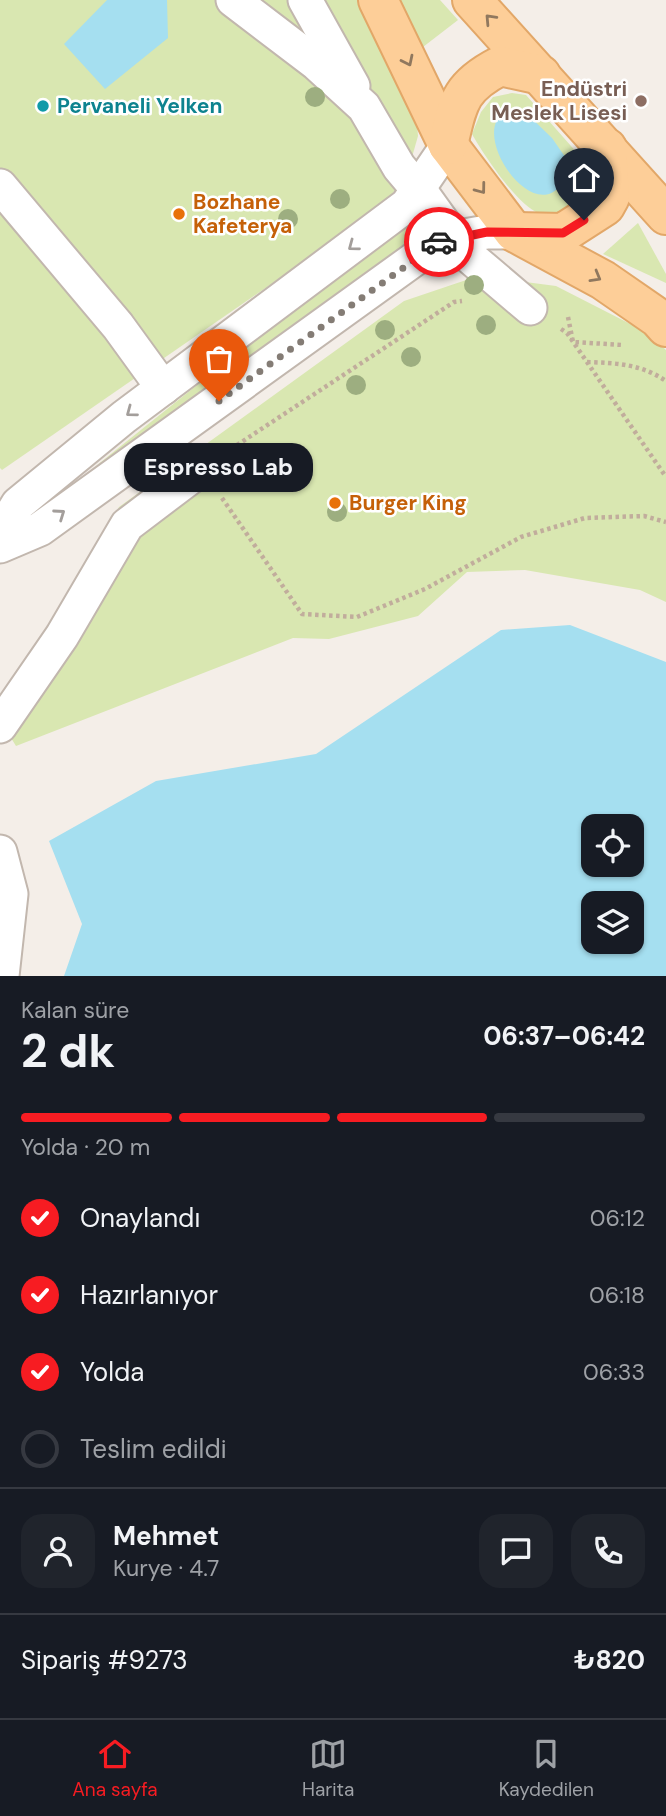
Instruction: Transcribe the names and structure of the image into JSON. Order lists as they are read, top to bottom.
{
  "places": [
    "Endüstri Meslek Lisesi",
    "Pervaneli Yelken",
    "Bozhane Kafeterya",
    "Espresso Lab",
    "Burger King"
  ],
  "page": {
    "bubble": "Espresso Lab",
    "heading": ["2 dk", "Kalan süre", "06:37–06:42"],
    "panel": [
      "Mehmet",
      "Kurye · 4.7",
      "Sipariş #9273",
      "₺820"
    ],
    "bar": "Yolda · 20 m",
    "list": [
      ["Onaylandı", "06:12"],
      ["Hazırlanıyor", "06:18"],
      ["Yolda", "06:33"],
      "Teslim edildi"
    ],
    "tabs": ["Ana sayfa", "Harita", "Kaydedilen"]
  }
}
